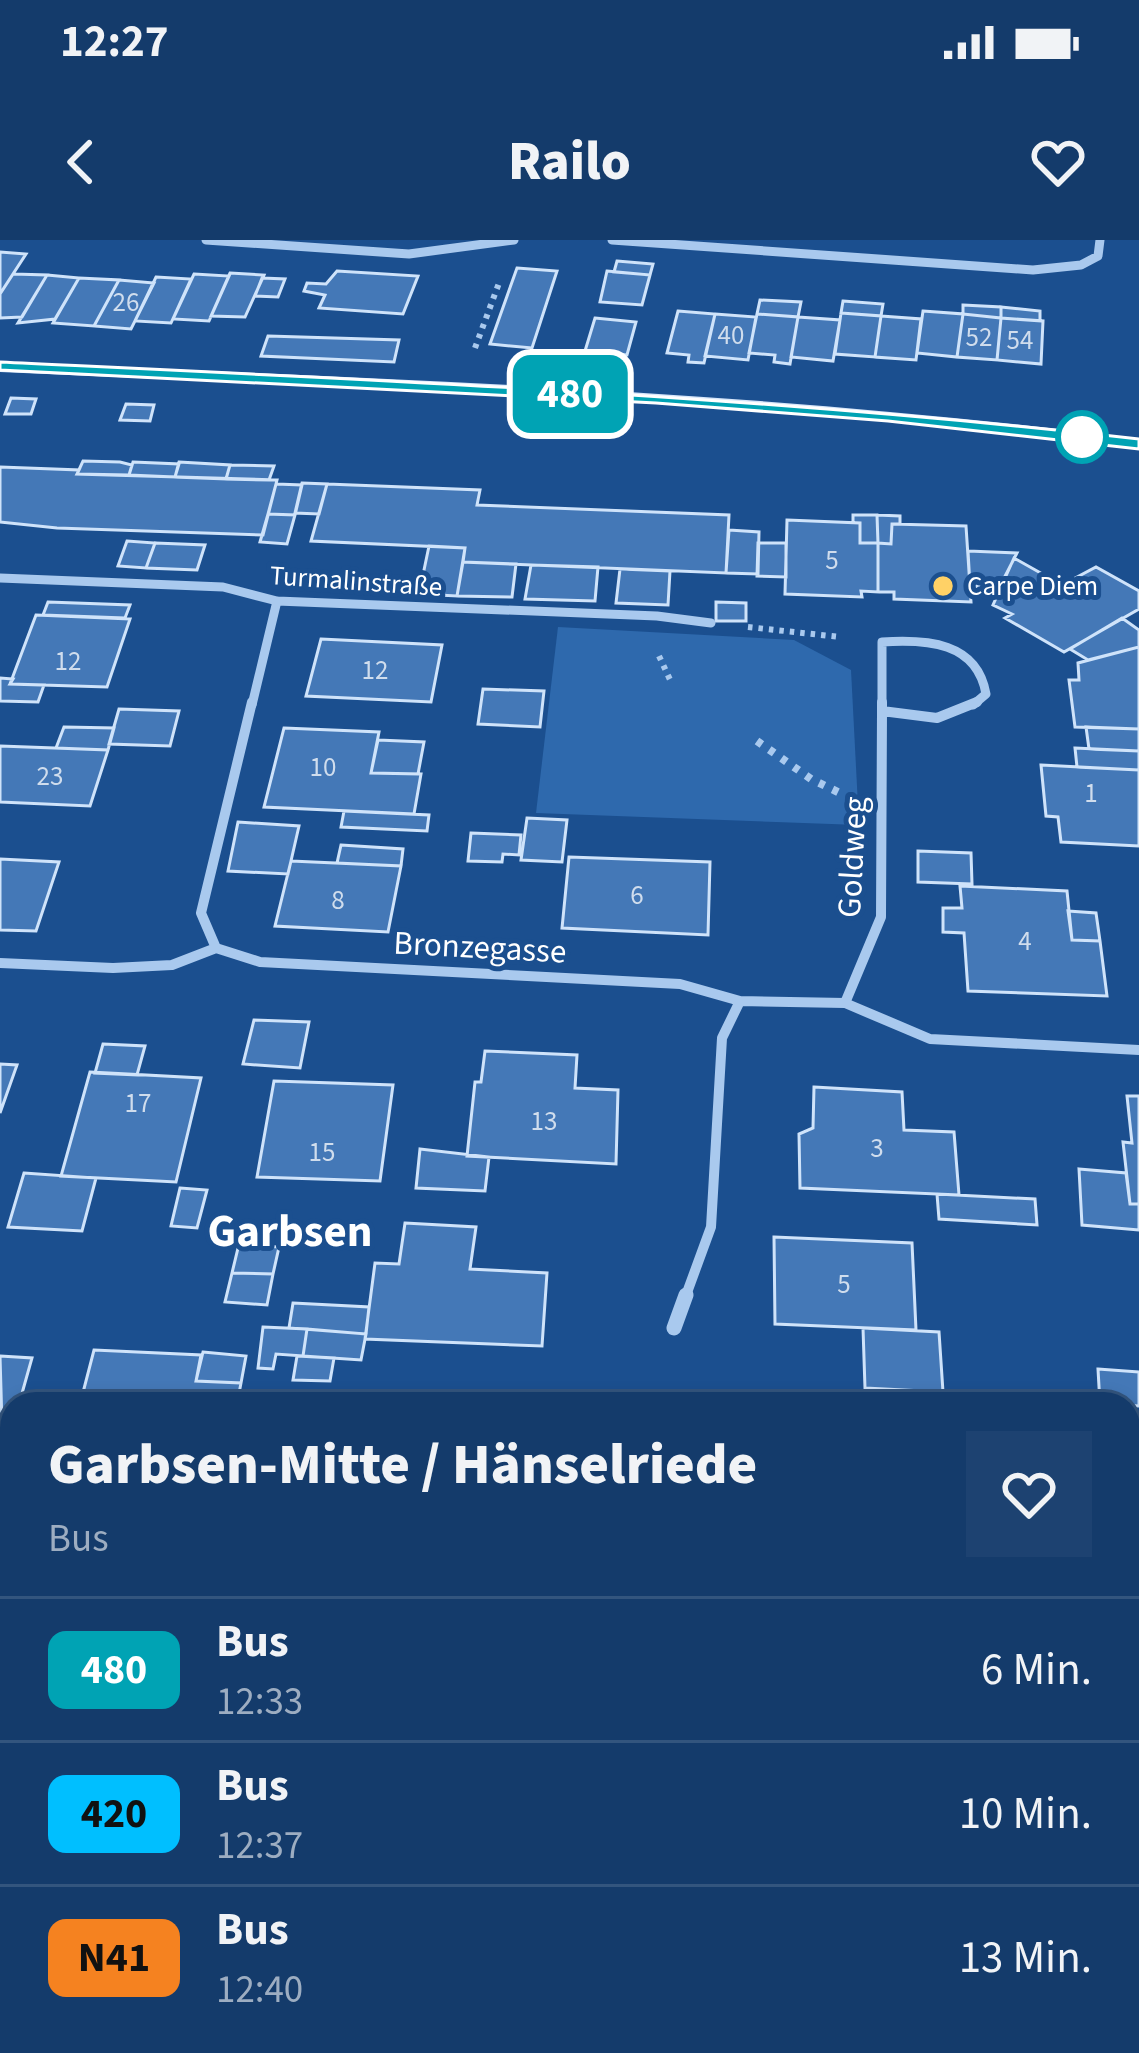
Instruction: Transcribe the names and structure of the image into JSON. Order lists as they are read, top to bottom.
{
  "streets": {
    "street": ["Turmalinstraße", "Goldweg", "Bronzegasse"]
  },
  "crossings": [
    ["Goldweg", "Bronzegasse"]
  ],
  "districts": ["Garbsen"],
  "places": ["Carpe Diem"],
  "lines": ["bus line 480"],
  "house_numbers": [
    "26",
    "40",
    "52",
    "54",
    "5",
    "12",
    "12",
    "10",
    "23",
    "1",
    "6",
    "8",
    "4",
    "17",
    "13",
    "3",
    "15",
    "5"
  ],
  "page": {
    "status": "12:27",
    "header": "Railo",
    "on_map": "480",
    "heading": ["Garbsen-Mitte / Hänselriede", "Bus"],
    "list": [
      {
        "mark": "480",
        "name": "Bus",
        "note": "12:33",
        "value": "6 Min."
      },
      {
        "mark": "420",
        "name": "Bus",
        "note": "12:37",
        "value": "10 Min."
      },
      {
        "mark": "N41",
        "name": "Bus",
        "note": "12:40",
        "value": "13 Min."
      }
    ]
  }
}
